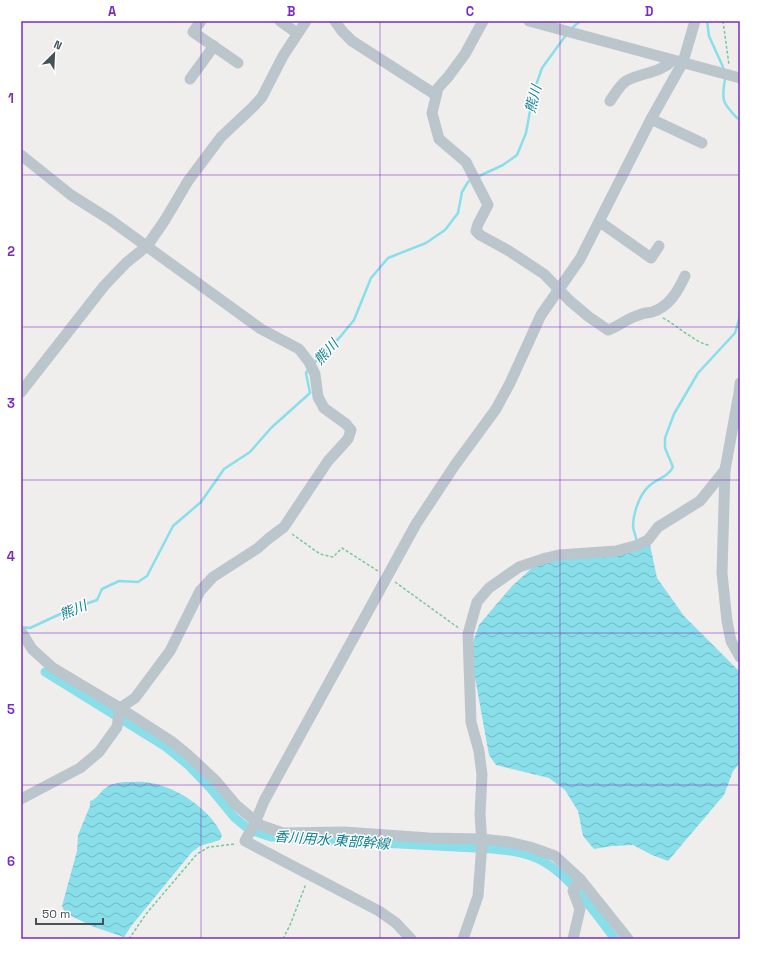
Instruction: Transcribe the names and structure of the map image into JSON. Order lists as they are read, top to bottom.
{
  "water": ["熊川", "香川用水 東部幹線"],
  "scale_bar": "50 m",
  "north": "top right",
  "grid": {
    "columns": [
      "A",
      "B",
      "C",
      "D"
    ],
    "rows": [
      "1",
      "2",
      "3",
      "4",
      "5",
      "6"
    ]
  }
}
